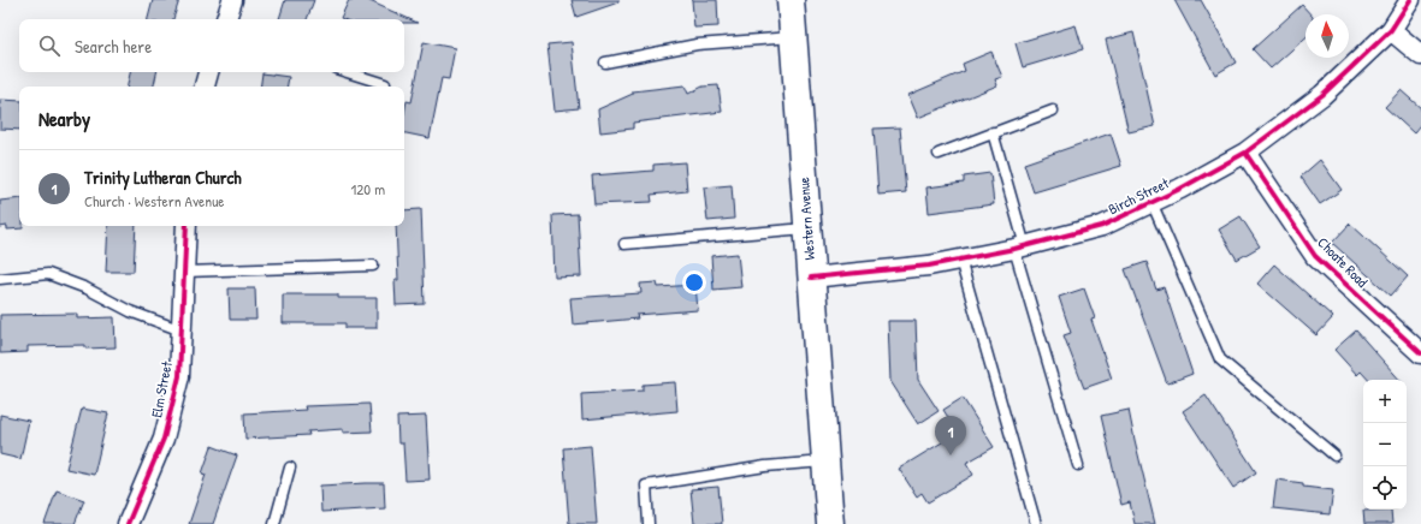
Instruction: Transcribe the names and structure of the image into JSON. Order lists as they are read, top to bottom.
{
  "streets": {
    "main road": ["Western Avenue"],
    "street": ["Birch Street", "Choate Road", "Elm Street"]
  },
  "crossings": [
    ["Birch Street", "Western Avenue"],
    ["Birch Street", "Choate Road"]
  ],
  "north": "top",
  "page": {
    "search": "Search here",
    "heading": "Nearby",
    "list": [
      {
        "mark": "1",
        "name": "Trinity Lutheran Church",
        "note": "Church · Western Avenue",
        "value": "120 m"
      }
    ],
    "map_buttons": ["+", "−"],
    "pins": "1"
  }
}
